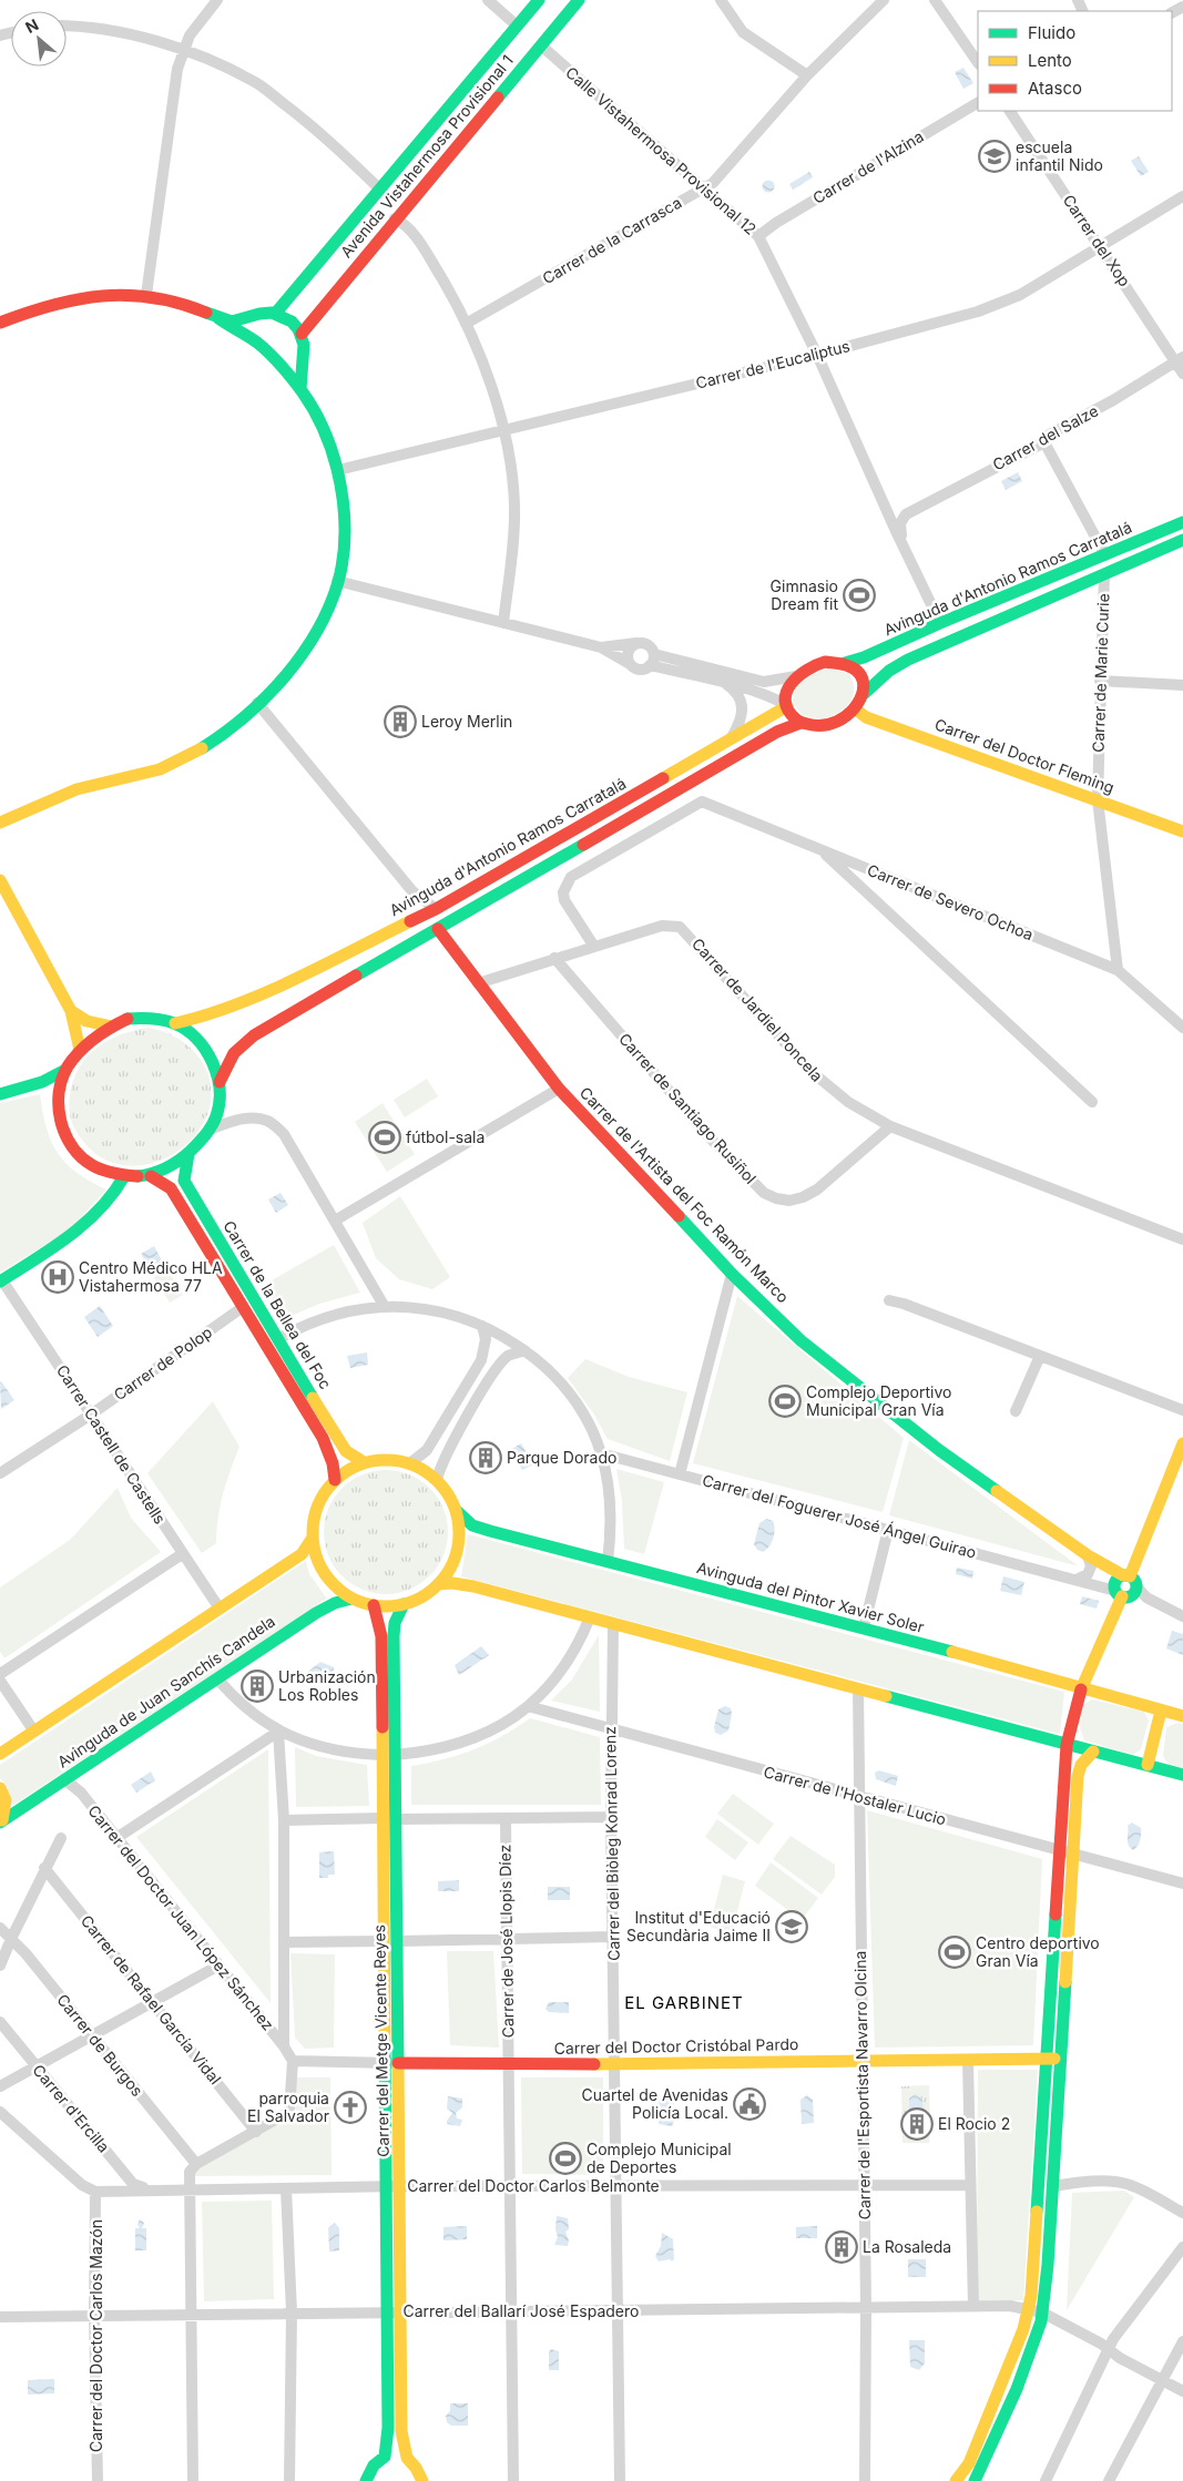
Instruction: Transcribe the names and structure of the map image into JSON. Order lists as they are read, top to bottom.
{
  "streets": {
    "street": [
      "Calle Vistahermosa Provisional 12",
      "Avenida Vistahermosa Provisional 1",
      "Carrer de l'Alzina",
      "Carrer de la Carrasca",
      "Carrer del Xop",
      "Carrer de l'Eucaliptus",
      "Carrer del Salze",
      "Avinguda d'Antonio Ramos Carratalá",
      "Carrer de Marie Curie",
      "Carrer del Doctor Fleming",
      "Carrer de Severo Ochoa",
      "Carrer de Jardiel Poncela",
      "Carrer de Santiago Rusiñol",
      "Carrer de l'Artista del Foc Ramón Marco",
      "Carrer de la Bellea del Foc",
      "Carrer de Polop",
      "Carrer Castell de Castells",
      "Carrer del Foguerer José Ángel Guirao",
      "Avinguda del Pintor Xavier Soler",
      "Avinguda de Juan Sanchís Candela",
      "Carrer de l'Hostaler Lucio",
      "Carrer del Biòleg Konrad Lorenz",
      "Carrer del Doctor Juan López Sánchez",
      "Carrer de José Llopis Díez",
      "Carrer de Rafael García Vidal",
      "Carrer del Metge Vicente Reyes",
      "Carrer de Burgos",
      "Carrer del Doctor Cristóbal Pardo",
      "Carrer de l'Esportista Navarro Olcina",
      "Carrer d'Ercilla",
      "Carrer del Doctor Carlos Belmonte",
      "Carrer del Ballarí José Espadero",
      "Carrer del Doctor Carlos Mazón"
    ]
  },
  "crossings": [
    ["Calle Vistahermosa Provisional 12", "Avenida Vistahermosa Provisional 1"],
    ["Calle Vistahermosa Provisional 12", "Carrer de l'Alzina"],
    ["Calle Vistahermosa Provisional 12", "Carrer de la Carrasca"],
    ["Calle Vistahermosa Provisional 12", "Carrer de l'Eucaliptus"],
    ["Calle Vistahermosa Provisional 12", "Avinguda d'Antonio Ramos Carratalá"],
    ["Carrer del Xop", "Carrer de l'Eucaliptus"],
    ["Carrer del Xop", "Carrer del Salze"],
    ["Avinguda d'Antonio Ramos Carratalá", "Carrer del Doctor Fleming"],
    ["Avinguda d'Antonio Ramos Carratalá", "Carrer de la Bellea del Foc"],
    ["Carrer de Marie Curie", "Carrer del Doctor Fleming"],
    ["Carrer de Marie Curie", "Carrer de Severo Ochoa"],
    ["Carrer de Severo Ochoa", "Carrer de Jardiel Poncela"],
    ["Carrer de Jardiel Poncela", "Carrer de Santiago Rusiñol"],
    ["Carrer de Jardiel Poncela", "Carrer de l'Artista del Foc Ramón Marco"],
    ["Carrer de l'Artista del Foc Ramón Marco", "Carrer del Foguerer José Ángel Guirao"],
    ["Carrer de la Bellea del Foc", "Carrer de Polop"],
    ["Carrer de la Bellea del Foc", "Avinguda del Pintor Xavier Soler"],
    ["Carrer de la Bellea del Foc", "Avinguda de Juan Sanchís Candela"],
    ["Carrer de la Bellea del Foc", "Carrer del Metge Vicente Reyes"],
    ["Carrer de Polop", "Carrer Castell de Castells"],
    ["Avinguda del Pintor Xavier Soler", "Avinguda de Juan Sanchís Candela"],
    ["Avinguda del Pintor Xavier Soler", "Carrer del Metge Vicente Reyes"],
    ["Avinguda de Juan Sanchís Candela", "Carrer del Doctor Juan López Sánchez"],
    ["Avinguda de Juan Sanchís Candela", "Carrer del Metge Vicente Reyes"],
    ["Carrer de l'Hostaler Lucio", "Carrer del Biòleg Konrad Lorenz"],
    ["Carrer de l'Hostaler Lucio", "Carrer de l'Esportista Navarro Olcina"],
    ["Carrer del Biòleg Konrad Lorenz", "Carrer del Doctor Cristóbal Pardo"],
    ["Carrer del Biòleg Konrad Lorenz", "Carrer del Doctor Carlos Belmonte"],
    ["Carrer del Doctor Juan López Sánchez", "Carrer del Doctor Cristóbal Pardo"],
    ["Carrer de José Llopis Díez", "Carrer del Doctor Cristóbal Pardo"],
    ["Carrer de José Llopis Díez", "Carrer del Doctor Carlos Belmonte"],
    ["Carrer del Metge Vicente Reyes", "Carrer del Doctor Cristóbal Pardo"],
    ["Carrer del Metge Vicente Reyes", "Carrer del Doctor Carlos Belmonte"],
    ["Carrer del Metge Vicente Reyes", "Carrer del Ballarí José Espadero"],
    ["Carrer del Doctor Cristóbal Pardo", "Carrer de l'Esportista Navarro Olcina"],
    ["Carrer de l'Esportista Navarro Olcina", "Carrer del Doctor Carlos Belmonte"],
    ["Carrer de l'Esportista Navarro Olcina", "Carrer del Ballarí José Espadero"],
    ["Carrer d'Ercilla", "Carrer del Doctor Carlos Belmonte"],
    ["Carrer del Doctor Carlos Belmonte", "Carrer del Doctor Carlos Mazón"],
    ["Carrer del Ballarí José Espadero", "Carrer del Doctor Carlos Mazón"]
  ],
  "districts": ["EL GARBINET"],
  "places": {
    "school or university": ["escuela infantil Nido", "Institut d'Educació Secundària Jaime II"],
    "sports": [
      "Gimnasio Dream fit",
      "fútbol-sala",
      "Complejo Deportivo Municipal Gran Vía",
      "Centro deportivo Gran Vía",
      "Complejo Municipal de Deportes"
    ],
    "building": [
      "Leroy Merlin",
      "Parque Dorado",
      "Urbanización Los Robles",
      "El Rocio 2",
      "La Rosaleda"
    ],
    "hospital": ["Centro Médico HLA Vistahermosa 77"],
    "public building": ["Cuartel de Avenidas Policía Local."],
    "church": ["parroquia El Salvador"]
  },
  "legend": ["Fluido", "Lento", "Atasco"],
  "north": "top left"
}
